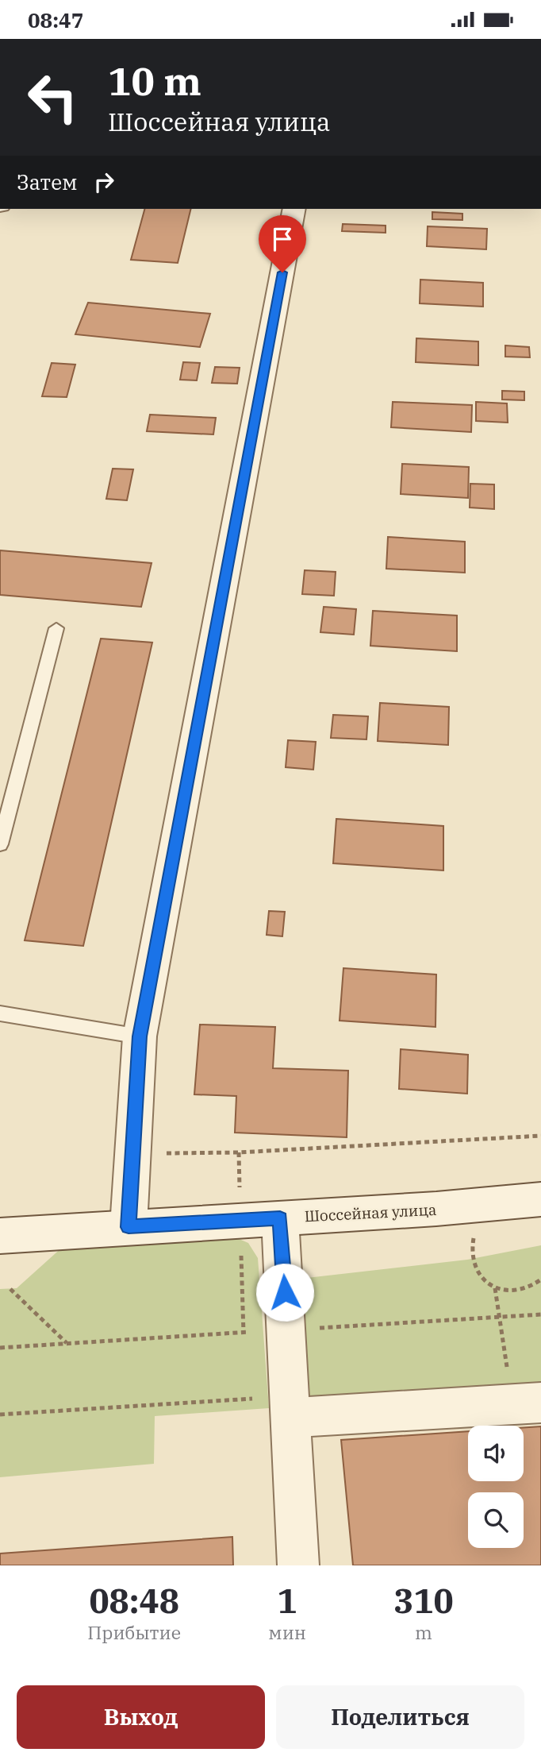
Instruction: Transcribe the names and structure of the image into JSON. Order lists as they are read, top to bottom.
{
  "streets": {
    "street": ["Шоссейная улица"]
  },
  "page": {
    "status": "08:47",
    "turn": ["10 m", "Шоссейная улица"],
    "then": "Затем",
    "eta": [
      "08:48",
      "Прибытие",
      "1",
      "мин",
      "310",
      "m"
    ],
    "buttons": ["Выход", "Поделиться"]
  }
}
